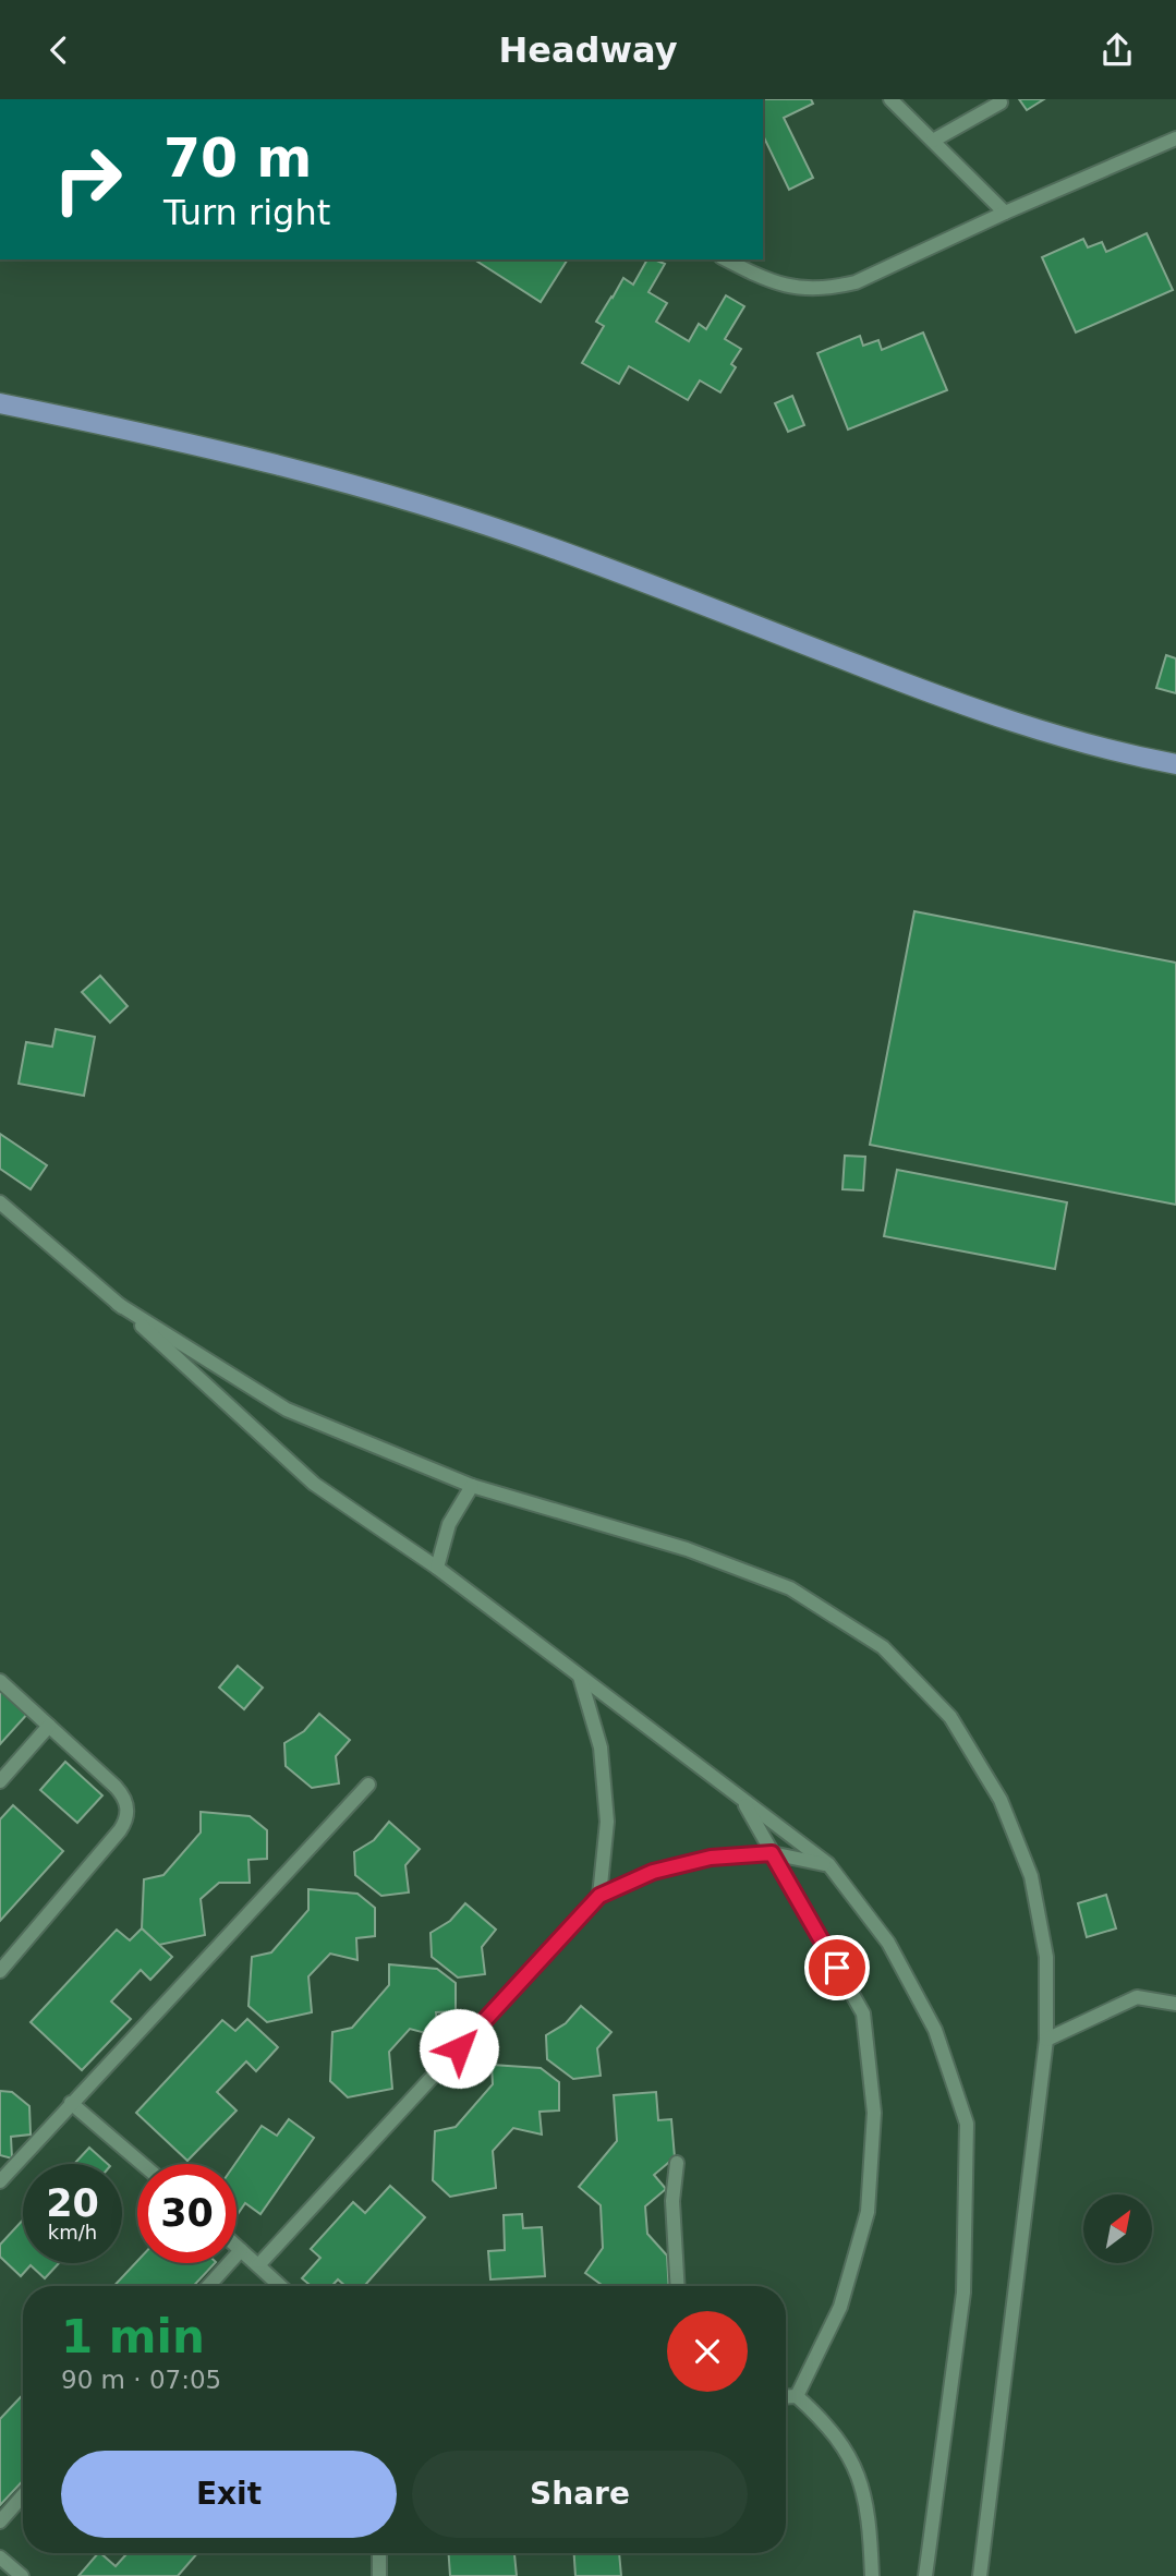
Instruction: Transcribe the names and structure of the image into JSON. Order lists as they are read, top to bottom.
{
  "north": "top right",
  "page": {
    "header": "Headway",
    "turn": ["70 m", "Turn right"],
    "speed": "20 km/h",
    "limit": "30",
    "heading": ["1 min", "90 m · 07:05"],
    "buttons": ["Exit", "Share"]
  }
}
